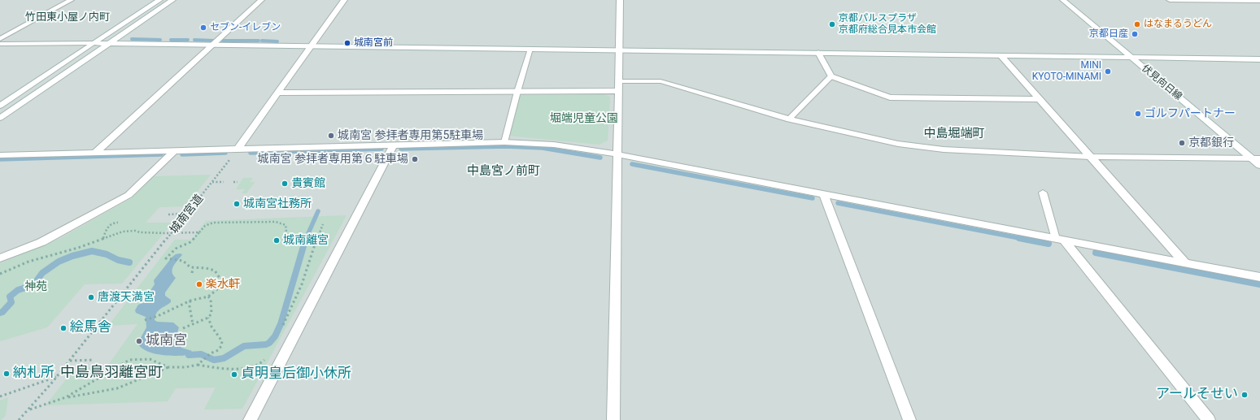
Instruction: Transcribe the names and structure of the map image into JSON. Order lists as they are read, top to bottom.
{
  "streets": {
    "street": ["伏見向日線"],
    "path": ["城南宮道"]
  },
  "districts": [
    "竹田東小屋ノ内町",
    "中島堀端町",
    "中島宮ノ前町",
    "中島鳥羽離宮町"
  ],
  "parks": ["堀端児童公園", "神苑"],
  "places": [
    "京都パルスプラザ 京都府総合見本市会館",
    "はなまるうどん",
    "セブン-イレブン",
    "京都日産",
    "城南宮前",
    "MINI KYOTO-MINAMI",
    "ゴルフパートナー",
    "城南宮 参拝者専用第5駐車場",
    "京都銀行",
    "城南宮 参拝者専用第６駐車場",
    "貴賓館",
    "城南宮社務所",
    "城南離宮",
    "楽水軒",
    "唐渡天満宮",
    "絵馬舎",
    "城南宮",
    "納札所",
    "貞明皇后御小休所",
    "アールそせい"
  ]
}
